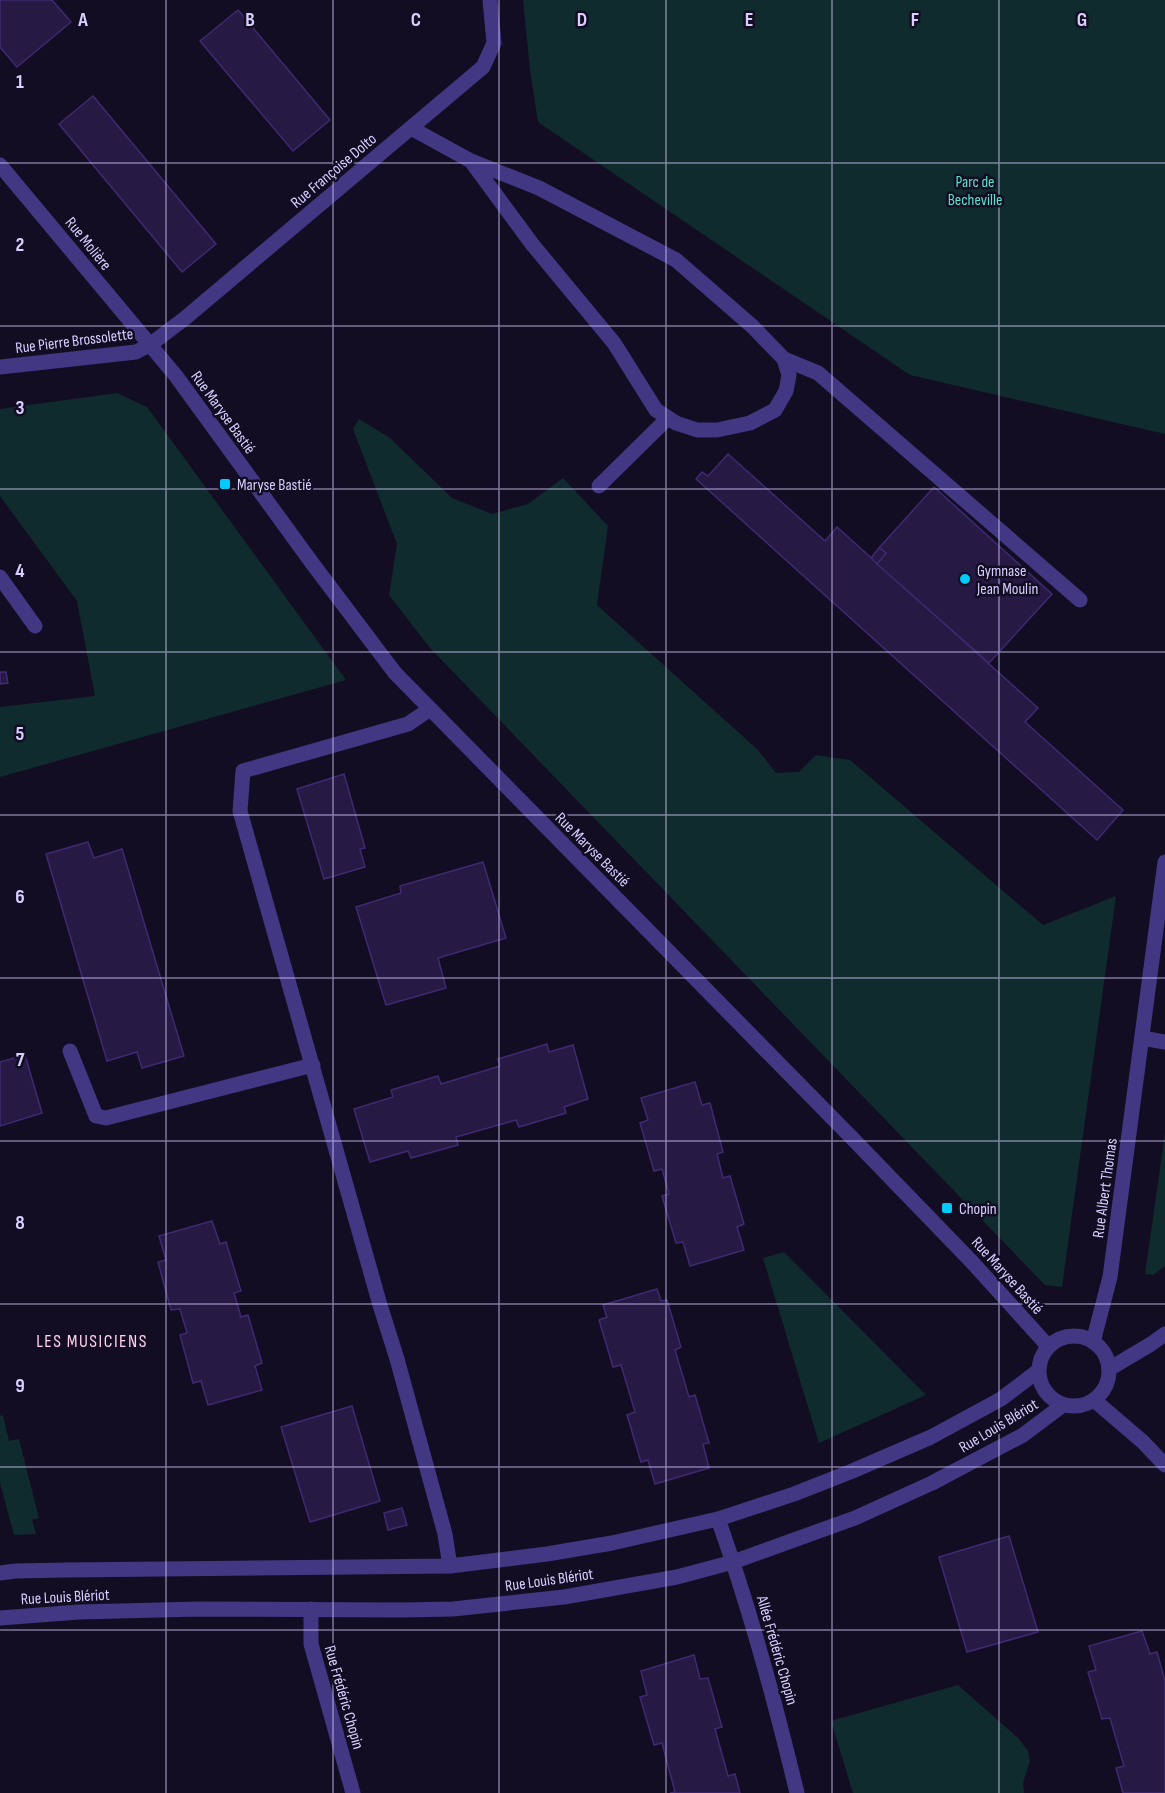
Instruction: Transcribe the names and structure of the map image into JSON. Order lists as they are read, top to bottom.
{
  "streets": {
    "street": [
      "Rue Françoise Dolto",
      "Rue Molière",
      "Rue Pierre Brossolette",
      "Rue Maryse Bastié",
      "Rue Albert Thomas",
      "Rue Louis Blériot",
      "Allée Frédéric Chopin",
      "Rue Frédéric Chopin"
    ]
  },
  "crossings": [
    ["Rue Françoise Dolto", "Rue Molière"],
    ["Rue Françoise Dolto", "Rue Pierre Brossolette"],
    ["Rue Françoise Dolto", "Rue Maryse Bastié"],
    ["Rue Molière", "Rue Pierre Brossolette"],
    ["Rue Molière", "Rue Maryse Bastié"],
    ["Rue Pierre Brossolette", "Rue Maryse Bastié"],
    ["Rue Maryse Bastié", "Rue Albert Thomas"],
    ["Rue Maryse Bastié", "Rue Louis Blériot"],
    ["Rue Albert Thomas", "Rue Louis Blériot"],
    ["Rue Louis Blériot", "Allée Frédéric Chopin"],
    ["Rue Louis Blériot", "Rue Frédéric Chopin"]
  ],
  "districts": ["LES MUSICIENS"],
  "parks": ["Parc de Becheville"],
  "places": {
    "transit": ["Maryse Bastié", "Chopin"],
    "other": ["Gymnase Jean Moulin"]
  },
  "grid": {
    "columns": [
      "A",
      "B",
      "C",
      "D",
      "E",
      "F",
      "G"
    ],
    "rows": [
      "1",
      "2",
      "3",
      "4",
      "5",
      "6",
      "7",
      "8",
      "9"
    ]
  }
}
